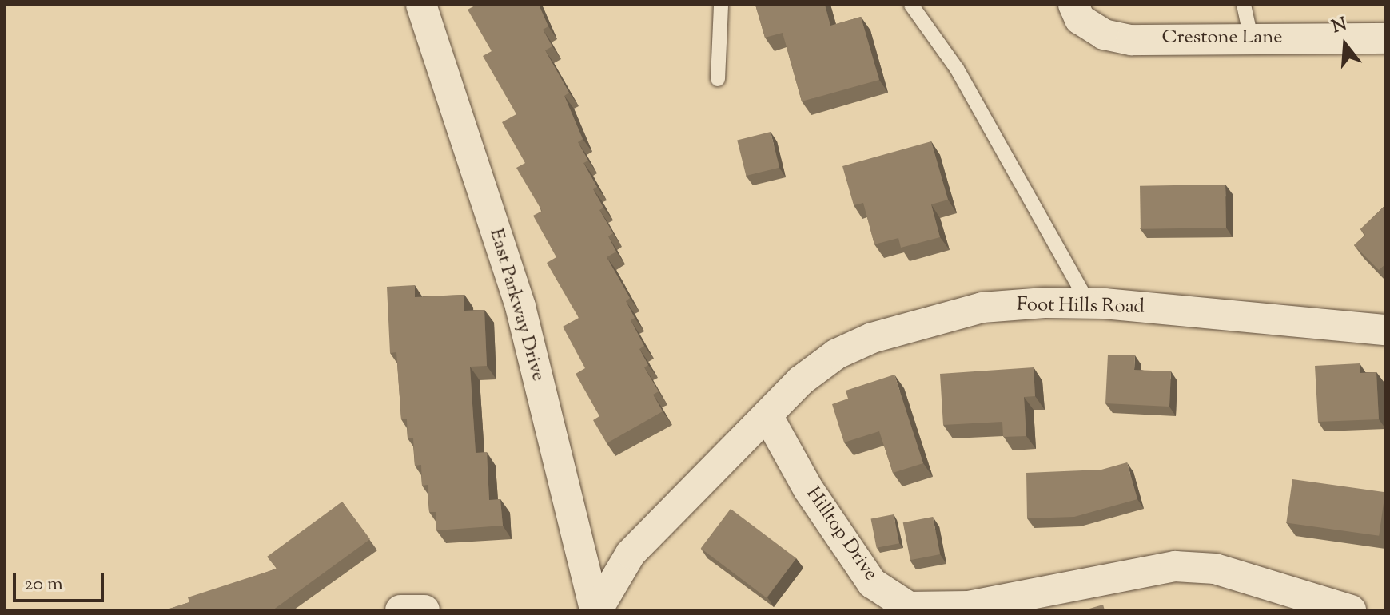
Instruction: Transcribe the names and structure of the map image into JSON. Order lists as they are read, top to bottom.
{
  "streets": {
    "street": [
      "Crestone Lane",
      "East Parkway Drive",
      "Foot Hills Road",
      "Hilltop Drive"
    ]
  },
  "crossings": [
    ["Foot Hills Road", "Hilltop Drive"]
  ],
  "scale_bar": "20 m",
  "north": "top"
}
